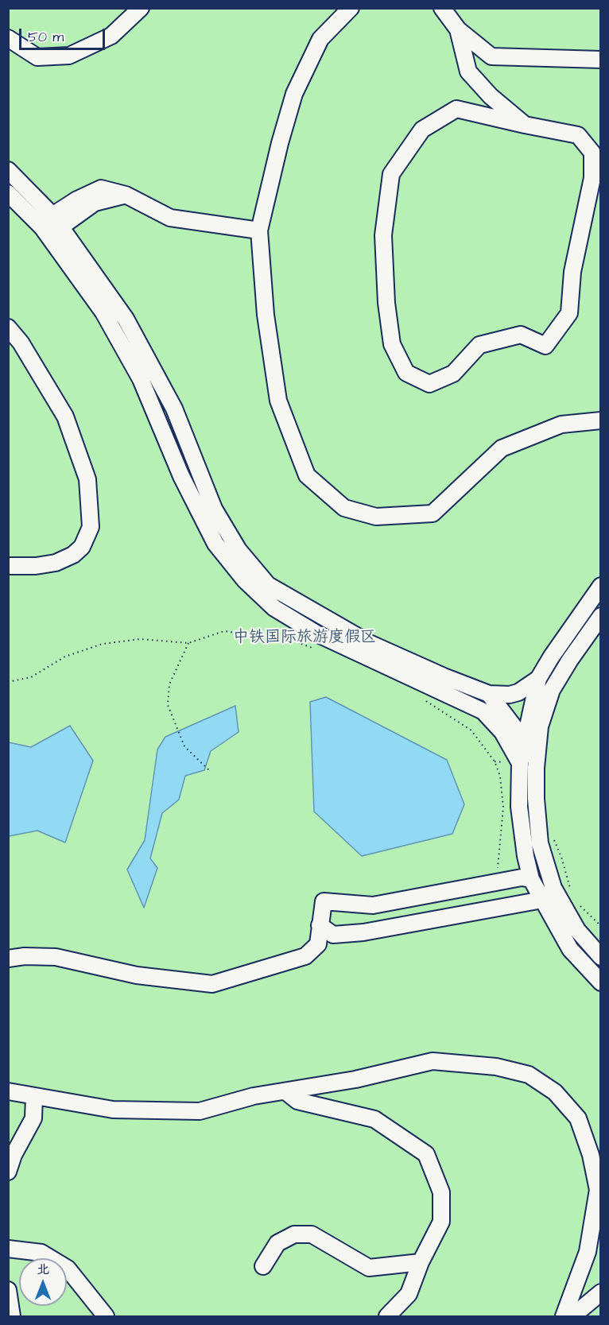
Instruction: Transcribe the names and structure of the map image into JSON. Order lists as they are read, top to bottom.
{
  "parks": ["中铁国际旅游度假区"],
  "scale_bar": "50 m",
  "north": "top"
}
